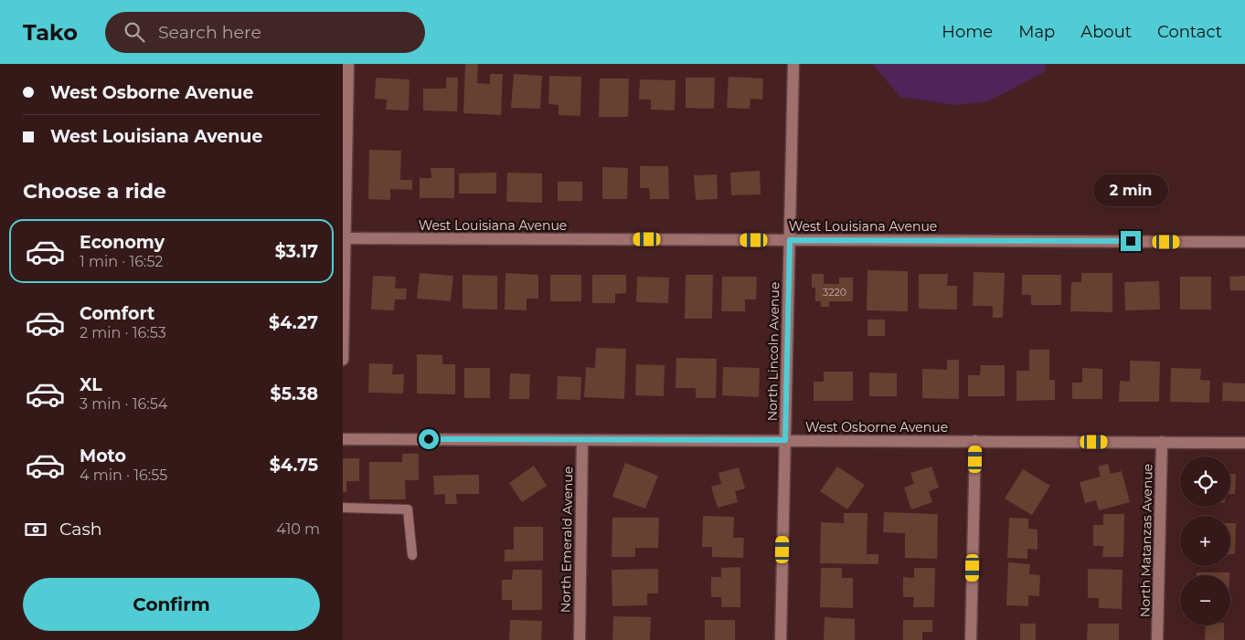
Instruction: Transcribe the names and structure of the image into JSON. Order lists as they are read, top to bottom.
{
  "streets": {
    "street": [
      "West Louisiana Avenue",
      "North Lincoln Avenue",
      "West Osborne Avenue",
      "North Emerald Avenue",
      "North Matanzas Avenue"
    ]
  },
  "crossings": [
    ["West Louisiana Avenue", "North Lincoln Avenue"],
    ["North Lincoln Avenue", "West Osborne Avenue"],
    ["West Osborne Avenue", "North Emerald Avenue"],
    ["West Osborne Avenue", "North Matanzas Avenue"]
  ],
  "house_numbers": ["3220"],
  "page": {
    "header": "Tako",
    "search": "Search here",
    "nav": [
      "Home",
      "Map",
      "About",
      "Contact"
    ],
    "banner": ["West Osborne Avenue", "West Louisiana Avenue"],
    "heading": "Choose a ride",
    "bubble": "2 min",
    "list": [
      {
        "name": "Economy",
        "note": "1 min · 16:52",
        "value": "$3.17"
      },
      {
        "name": "Comfort",
        "note": "2 min · 16:53",
        "value": "$4.27"
      },
      {
        "name": "XL",
        "note": "3 min · 16:54",
        "value": "$5.38"
      },
      {
        "name": "Moto",
        "note": "4 min · 16:55",
        "value": "$4.75"
      }
    ],
    "map_buttons": ["+", "−"],
    "pay": ["Cash", "410 m"],
    "buttons": "Confirm"
  }
}
